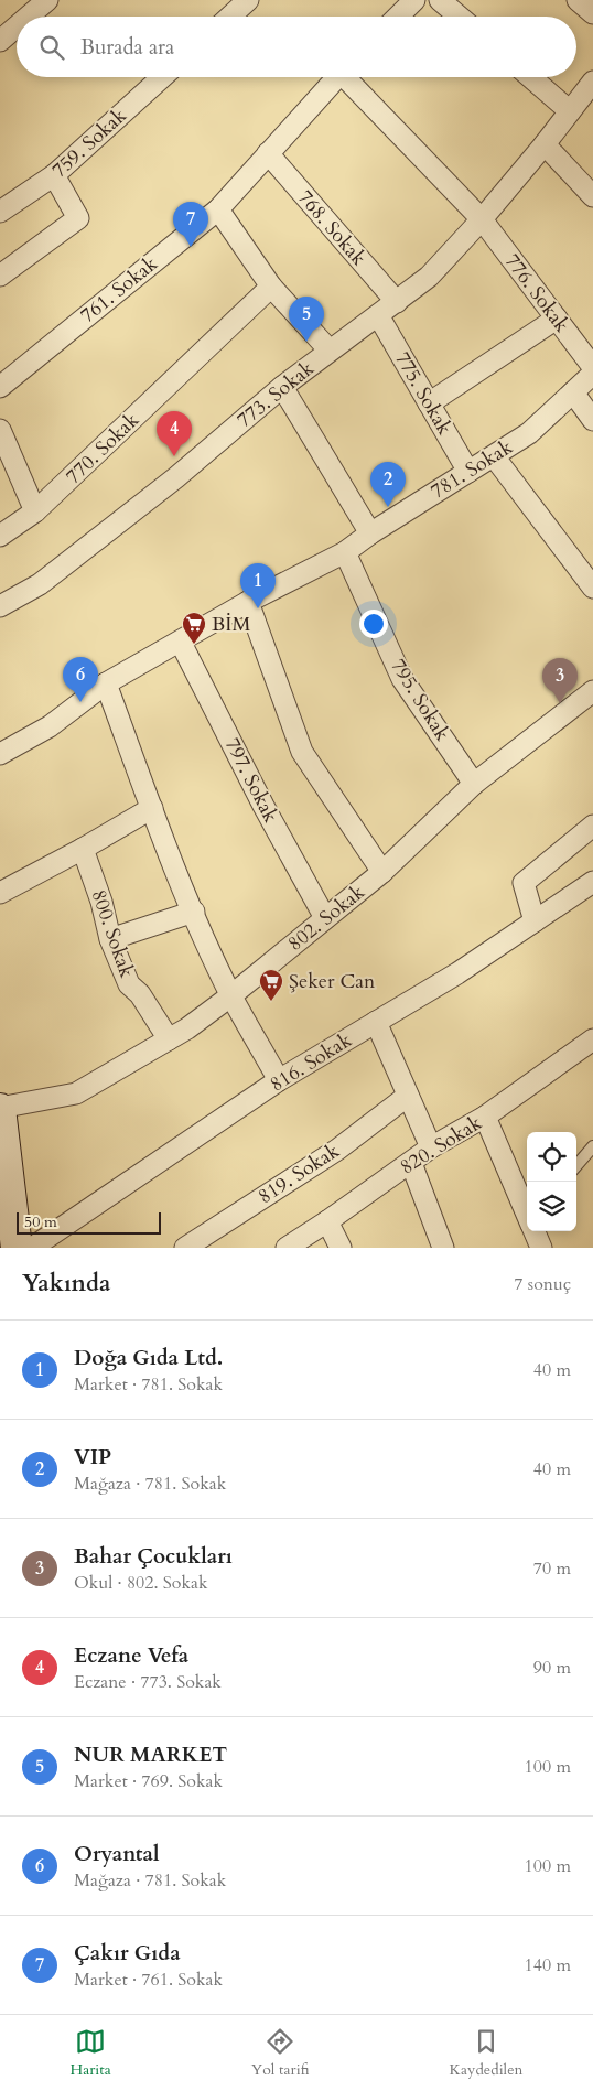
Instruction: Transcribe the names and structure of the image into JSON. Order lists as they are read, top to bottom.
{
  "streets": {
    "street": [
      "759. Sokak",
      "768. Sokak",
      "761. Sokak",
      "776. Sokak",
      "775. Sokak",
      "773. Sokak",
      "770. Sokak",
      "781. Sokak",
      "795. Sokak",
      "797. Sokak",
      "802. Sokak",
      "800. Sokak",
      "816. Sokak",
      "820. Sokak",
      "819. Sokak"
    ]
  },
  "crossings": [
    ["768. Sokak", "761. Sokak"],
    ["768. Sokak", "773. Sokak"],
    ["776. Sokak", "773. Sokak"],
    ["775. Sokak", "773. Sokak"],
    ["775. Sokak", "781. Sokak"],
    ["781. Sokak", "795. Sokak"],
    ["781. Sokak", "797. Sokak"],
    ["795. Sokak", "802. Sokak"],
    ["797. Sokak", "802. Sokak"],
    ["802. Sokak", "800. Sokak"]
  ],
  "places": {
    "supermarket": ["BİM", "Şeker Can"]
  },
  "scale_bar": "50 m",
  "page": {
    "search": "Burada ara",
    "pins": [
      "7",
      "5",
      "4",
      "2",
      "1",
      "6",
      "3"
    ],
    "scale": "50 m",
    "heading": ["Yakında", "7 sonuç"],
    "list": [
      {
        "mark": "1",
        "name": "Doğa Gıda Ltd.",
        "note": "Market · 781. Sokak",
        "value": "40 m"
      },
      {
        "mark": "2",
        "name": "VIP",
        "note": "Mağaza · 781. Sokak",
        "value": "40 m"
      },
      {
        "mark": "3",
        "name": "Bahar Çocukları",
        "note": "Okul · 802. Sokak",
        "value": "70 m"
      },
      {
        "mark": "4",
        "name": "Eczane Vefa",
        "note": "Eczane · 773. Sokak",
        "value": "90 m"
      },
      {
        "mark": "5",
        "name": "NUR MARKET",
        "note": "Market · 769. Sokak",
        "value": "100 m"
      },
      {
        "mark": "6",
        "name": "Oryantal",
        "note": "Mağaza · 781. Sokak",
        "value": "100 m"
      },
      {
        "mark": "7",
        "name": "Çakır Gıda",
        "note": "Market · 761. Sokak",
        "value": "140 m"
      }
    ],
    "nav": ["Harita", "Yol tarifi", "Kaydedilen"]
  }
}
